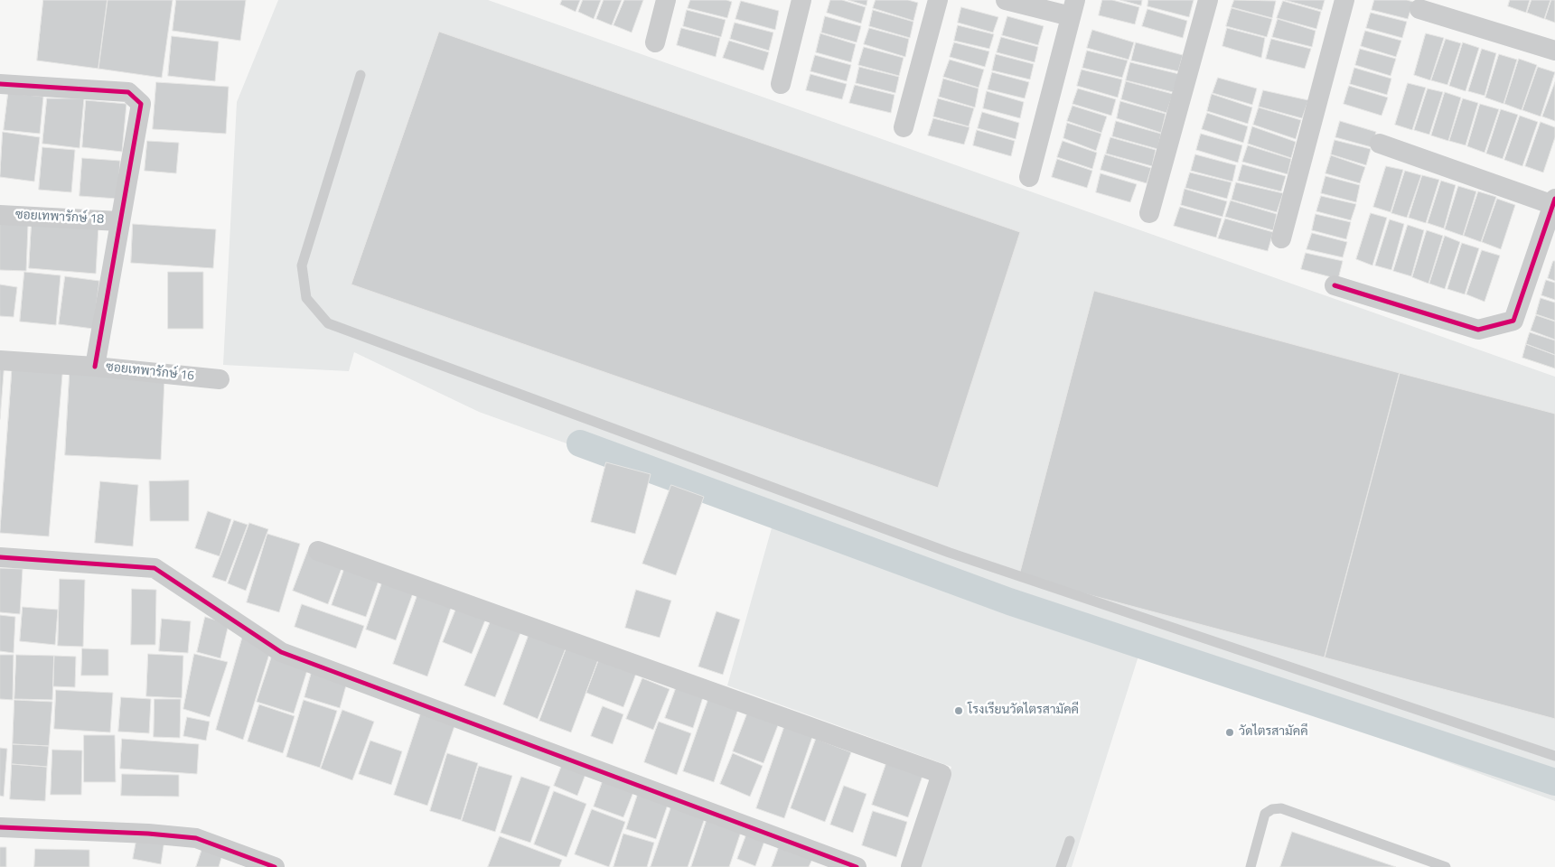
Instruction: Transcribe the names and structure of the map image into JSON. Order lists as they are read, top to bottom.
{
  "streets": {
    "street": ["ซอยเทพารักษ์ 18", "ซอยเทพารักษ์ 16"]
  },
  "places": ["โรงเรียนวัดไตรสามัคคี", "วัดไตรสามัคคี"]
}
